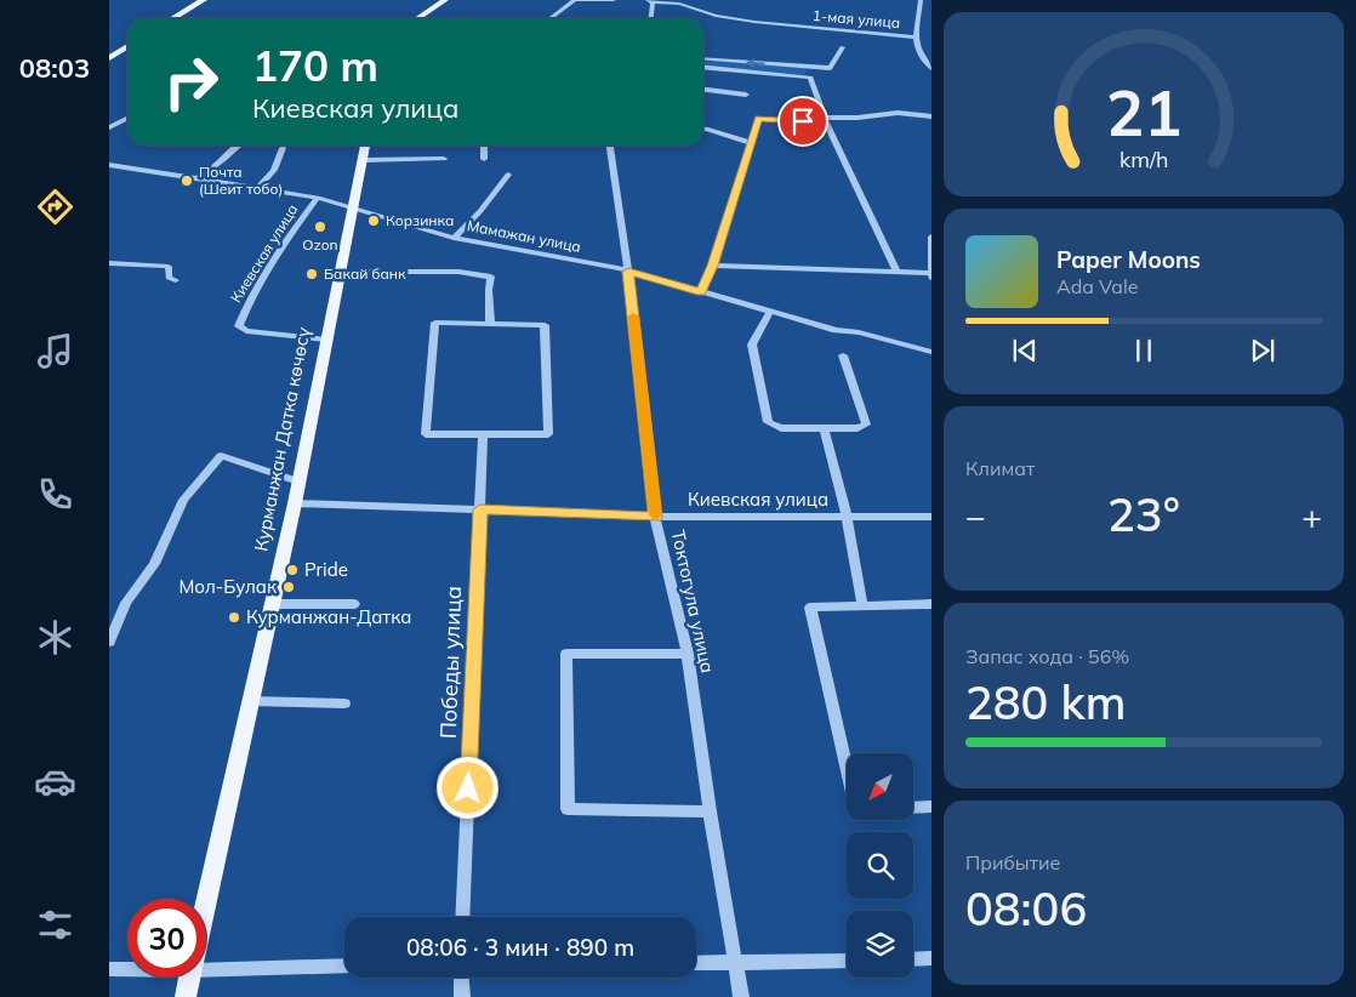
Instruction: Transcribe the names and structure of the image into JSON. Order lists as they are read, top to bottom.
{
  "streets": {
    "main road": ["Курманжан Датка көчөсү"],
    "street": [
      "1-мая улица",
      "Мамажан улица",
      "Киевская улица",
      "Токтогула улица",
      "Победы улица"
    ]
  },
  "crossings": [
    ["Мамажан улица", "Киевская улица"],
    ["Мамажан улица", "Курманжан Датка көчөсү"],
    ["Мамажан улица", "Токтогула улица"],
    ["Киевская улица", "Курманжан Датка көчөсү"],
    ["Киевская улица", "Токтогула улица"],
    ["Киевская улица", "Победы улица"]
  ],
  "places": [
    "Почта (Шеит тобо)",
    "Корзинка",
    "Ozon",
    "Бакай банк",
    "Pride",
    "Мол-Булак",
    "Курманжан-Датка"
  ],
  "north": "bottom left",
  "page": {
    "tabs": "08:03",
    "turn": ["170 m", "Киевская улица"],
    "song": ["Paper Moons", "Ada Vale"],
    "tile": [
      "Климат",
      ["Запас хода · 56%", "280 km"],
      ["Прибытие", "08:06"]
    ],
    "heat": ["−", "23°", "+"],
    "limit": "30",
    "trip": "08:06 · 3 мин · 890 m",
    "gauge": ["21", "km/h"]
  }
}
